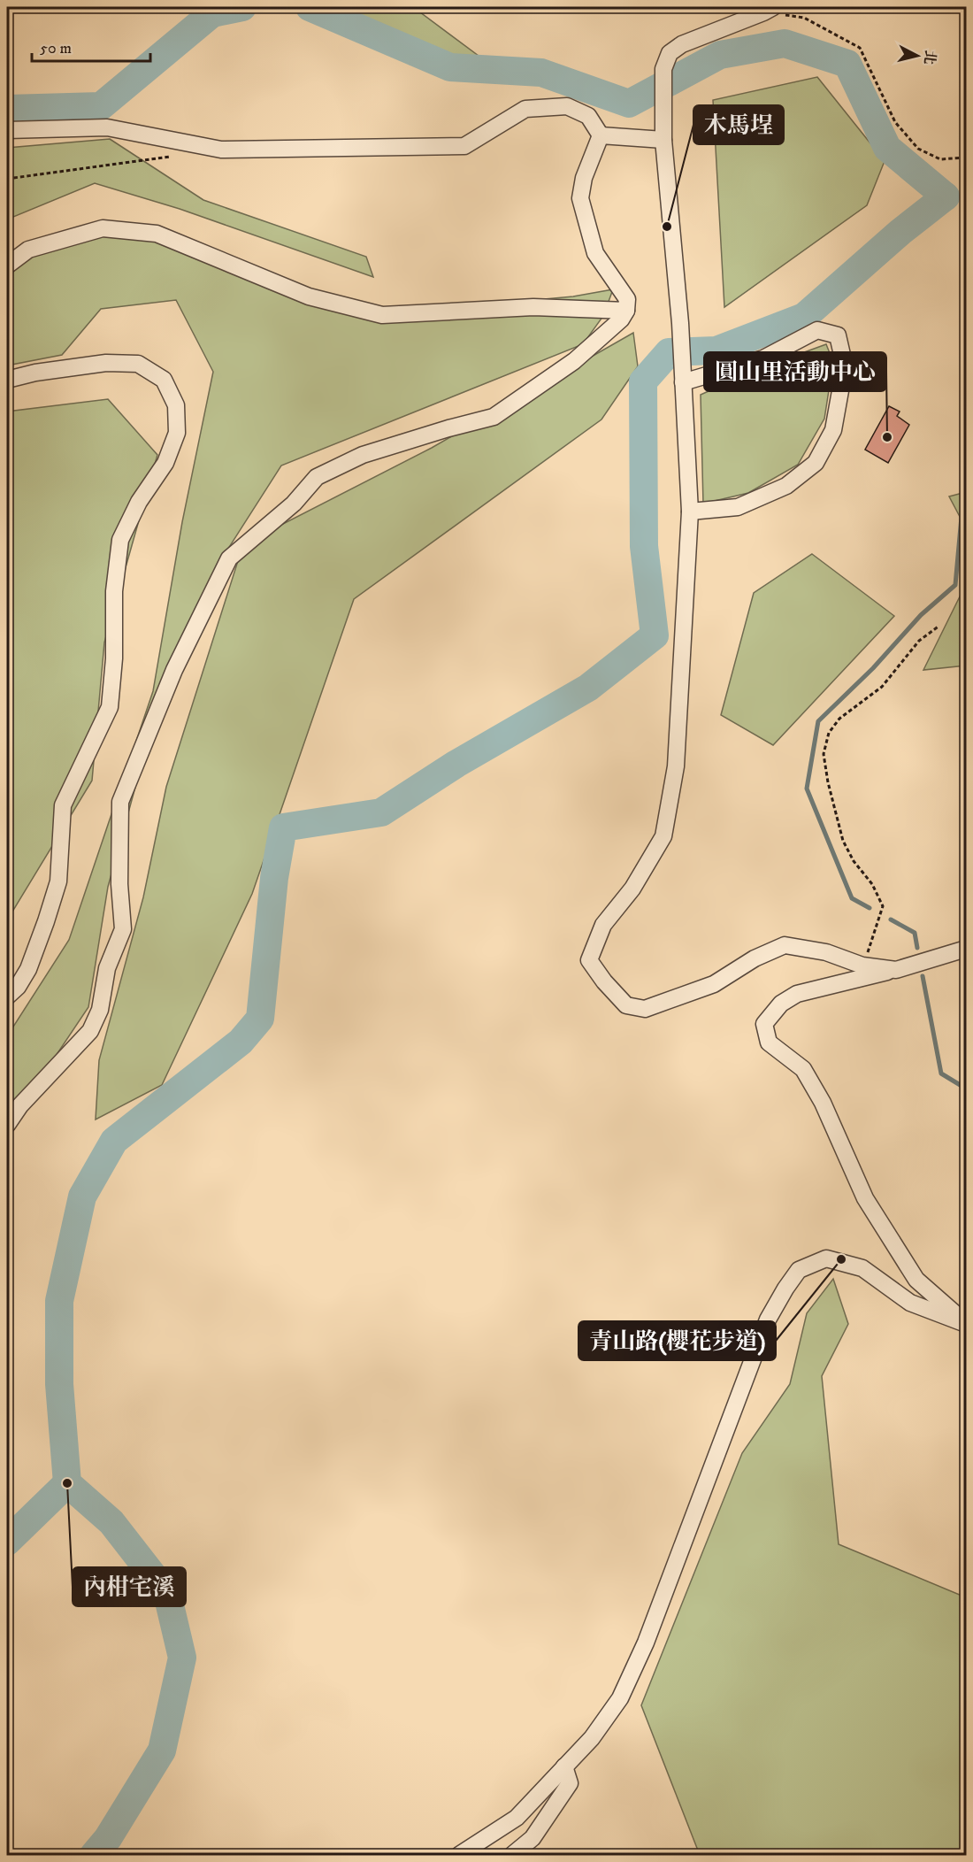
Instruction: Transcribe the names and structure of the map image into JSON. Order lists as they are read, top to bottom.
{
  "places": [
    "木馬埕",
    "圓山里活動中心",
    "青山路(櫻花步道)",
    "內柑宅溪"
  ],
  "scale_bar": "50 m",
  "north": "right"
}
